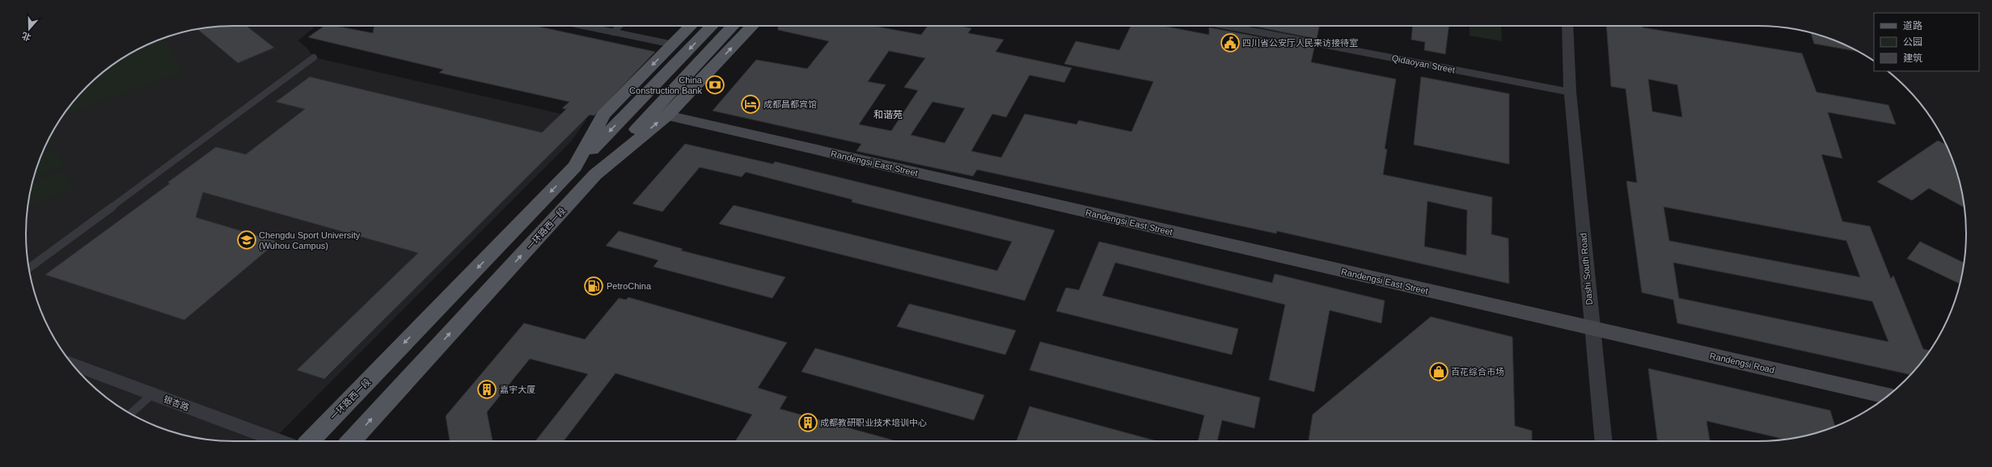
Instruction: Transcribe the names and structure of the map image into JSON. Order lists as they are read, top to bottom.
{
  "streets": {
    "main road": ["一环路西一段"],
    "street": [
      "Qidaoyan Street",
      "Randengsi East Street",
      "Dashi South Road",
      "Randengsi Road",
      "银杏路"
    ]
  },
  "crossings": [
    ["Qidaoyan Street", "Dashi South Road"],
    ["Randengsi East Street", "一环路西一段"],
    ["Randengsi East Street", "Dashi South Road"],
    ["Randengsi East Street", "Randengsi Road"],
    ["Dashi South Road", "Randengsi Road"]
  ],
  "districts": ["和谐苑"],
  "places": {
    "public building": ["四川省公安厅人民来访接待室"],
    "bank": ["China Construction Bank"],
    "hotel": ["成都昌都宾馆"],
    "school or university": ["Chengdu Sport University (Wuhou Campus)"],
    "fuel station": ["PetroChina"],
    "shop": ["百花综合市场"],
    "building": ["嘉宇大厦", "成都教研职业技术培训中心"]
  },
  "legend": ["道路", "公园", "建筑"],
  "north": "bottom"
}
